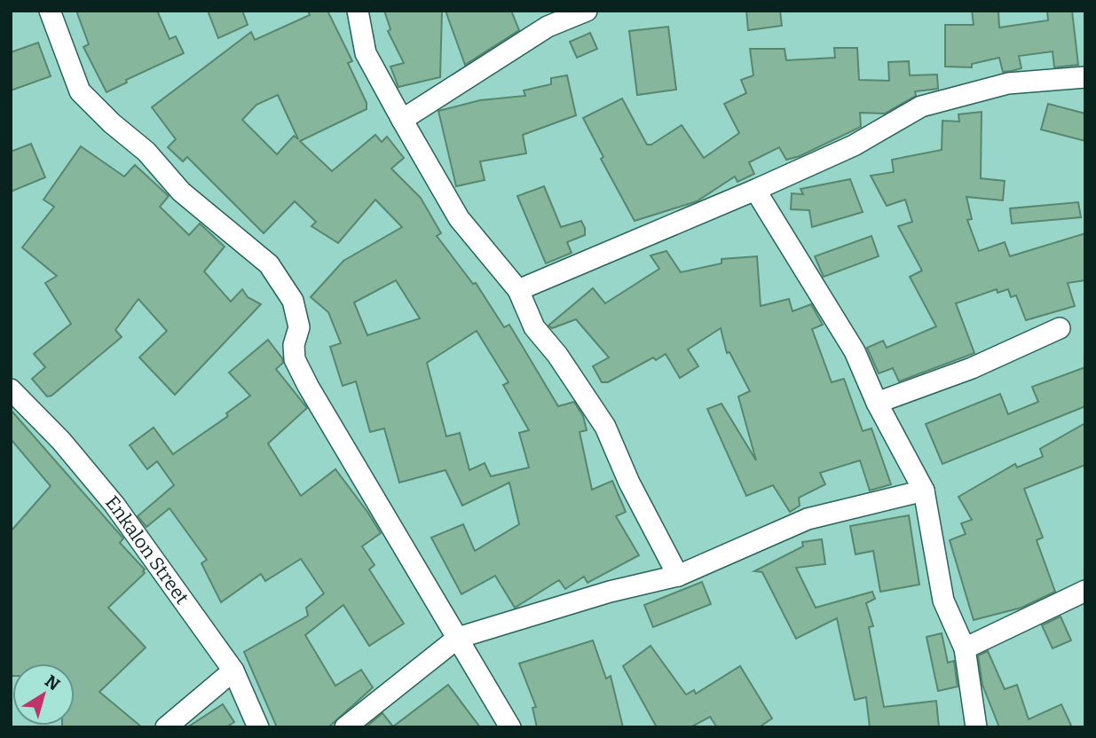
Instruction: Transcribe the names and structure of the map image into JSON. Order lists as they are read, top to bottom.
{
  "streets": {
    "street": ["Enkalon Street"]
  },
  "north": "top right"
}
